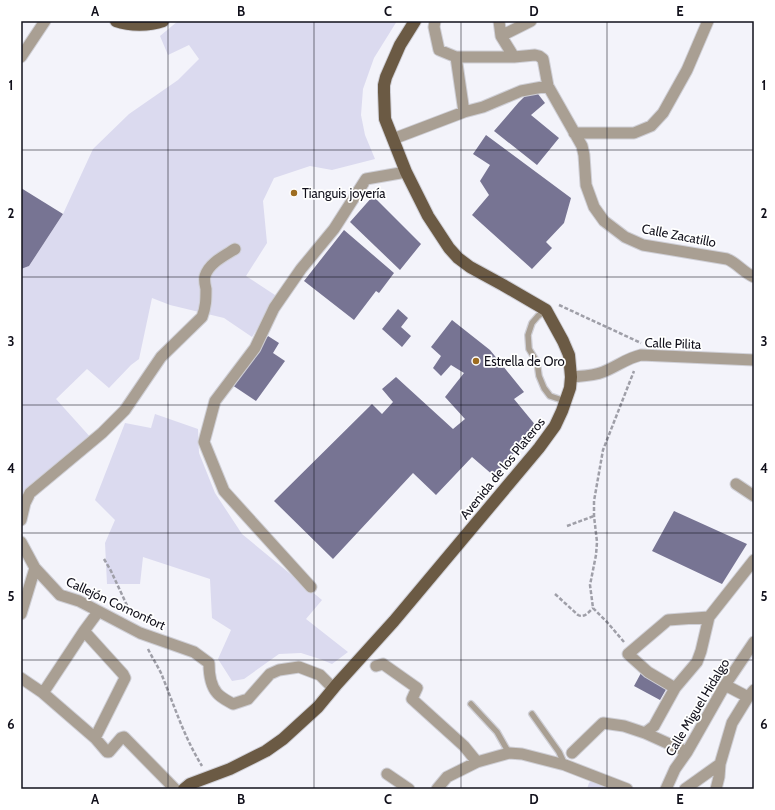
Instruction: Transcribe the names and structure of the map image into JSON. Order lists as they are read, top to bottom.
{
  "streets": {
    "main road": ["Avenida de los Plateros"],
    "street": [
      "Calle Zacatillo",
      "Calle Pilita",
      "Callejón Comonfort",
      "Calle Miguel Hidalgo"
    ]
  },
  "crossings": [
    ["Calle Pilita", "Avenida de los Plateros"],
    ["Avenida de los Plateros", "Callejón Comonfort"]
  ],
  "places": ["Tianguis joyería", "Estrella de Oro"],
  "grid": {
    "columns": [
      "A",
      "B",
      "C",
      "D",
      "E"
    ],
    "rows": [
      "1",
      "2",
      "3",
      "4",
      "5",
      "6"
    ]
  }
}
